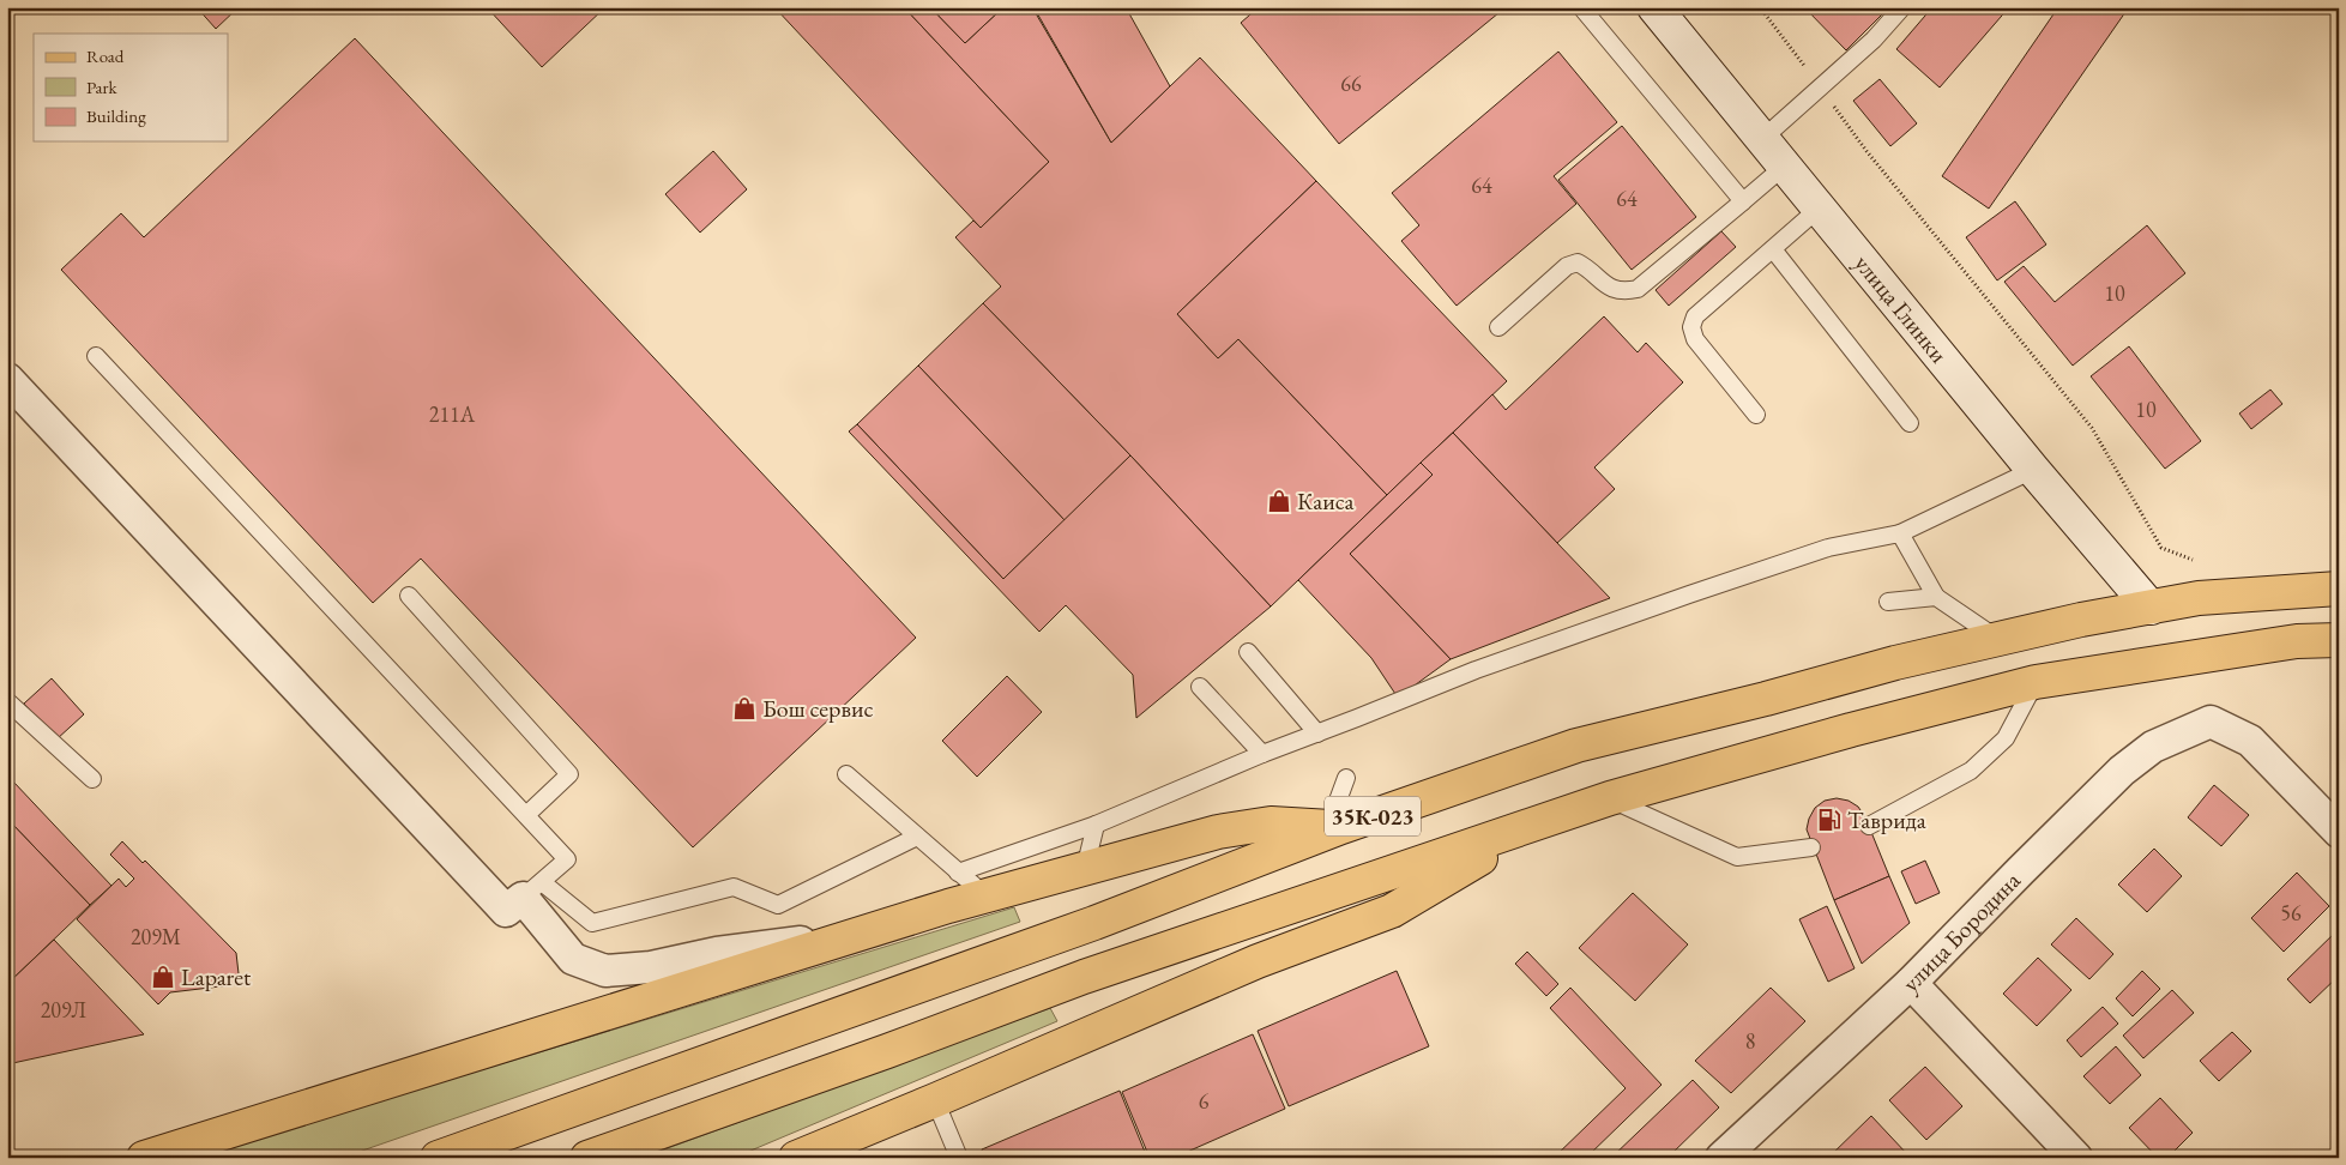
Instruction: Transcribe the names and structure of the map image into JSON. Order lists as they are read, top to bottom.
{
  "streets": {
    "main road": ["улица Глинки", "35К-023"],
    "street": ["улица Бородина"]
  },
  "crossings": [
    ["улица Глинки", "35К-023"]
  ],
  "places": {
    "shop": ["Каиса", "Бош сервис", "Laparet"],
    "fuel station": ["Таврида"]
  },
  "house_numbers": [
    "66",
    "64",
    "64",
    "10",
    "10",
    "211А",
    "56",
    "209М",
    "209Л",
    "8",
    "6"
  ],
  "legend": ["Road", "Park", "Building"]
}
